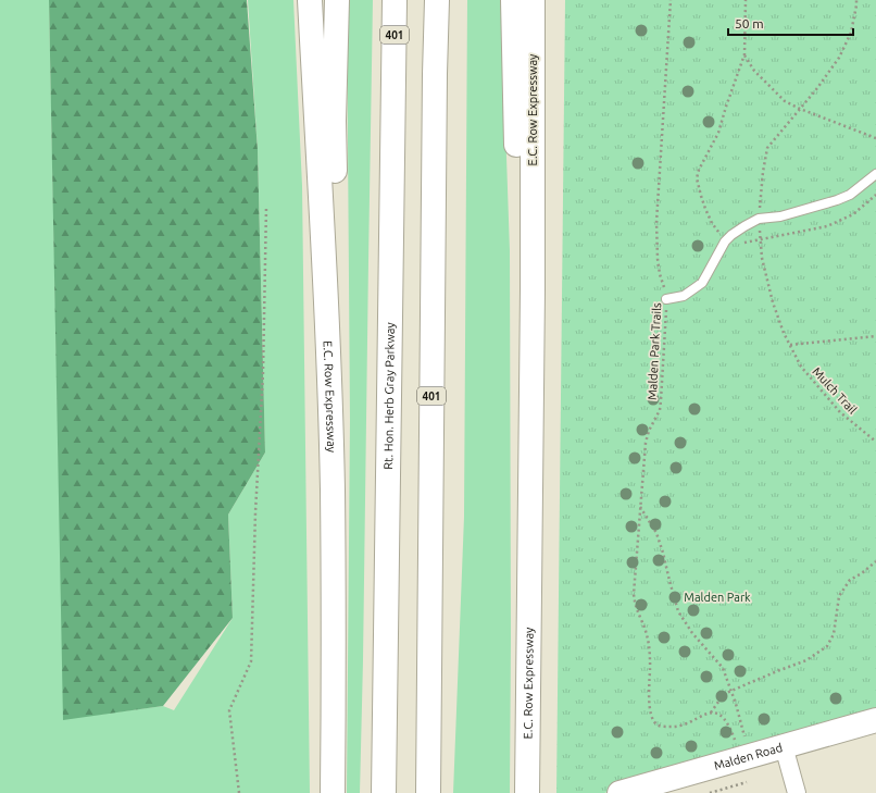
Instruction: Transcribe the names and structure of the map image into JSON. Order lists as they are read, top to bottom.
{
  "streets": {
    "main road": [
      "401",
      "E.C. Row Expressway",
      "Rt. Hon. Herb Gray Parkway",
      "Malden Road"
    ],
    "path": ["Malden Park Trails", "Mulch Trail"]
  },
  "parks": ["Malden Park"],
  "scale_bar": "50 m"
}
